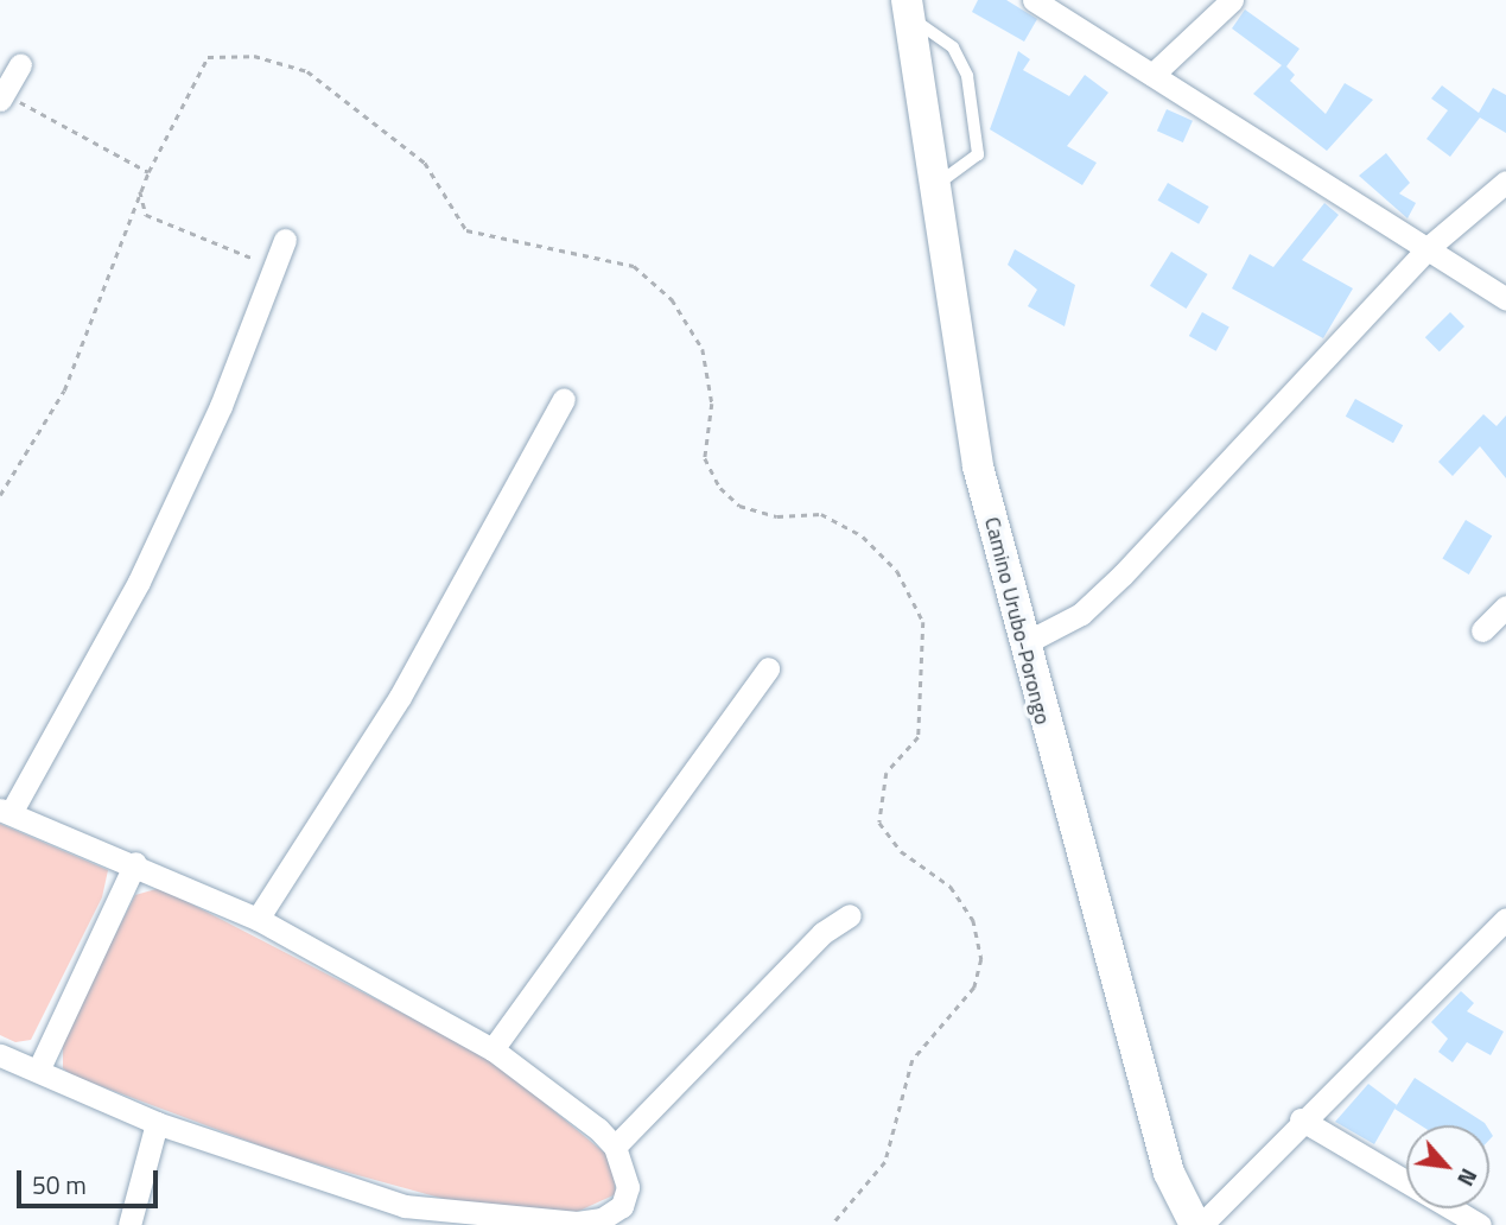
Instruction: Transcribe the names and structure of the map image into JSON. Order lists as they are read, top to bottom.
{
  "streets": {
    "main road": ["Camino Urubo-Porongo"]
  },
  "scale_bar": "50 m",
  "north": "bottom right"
}
